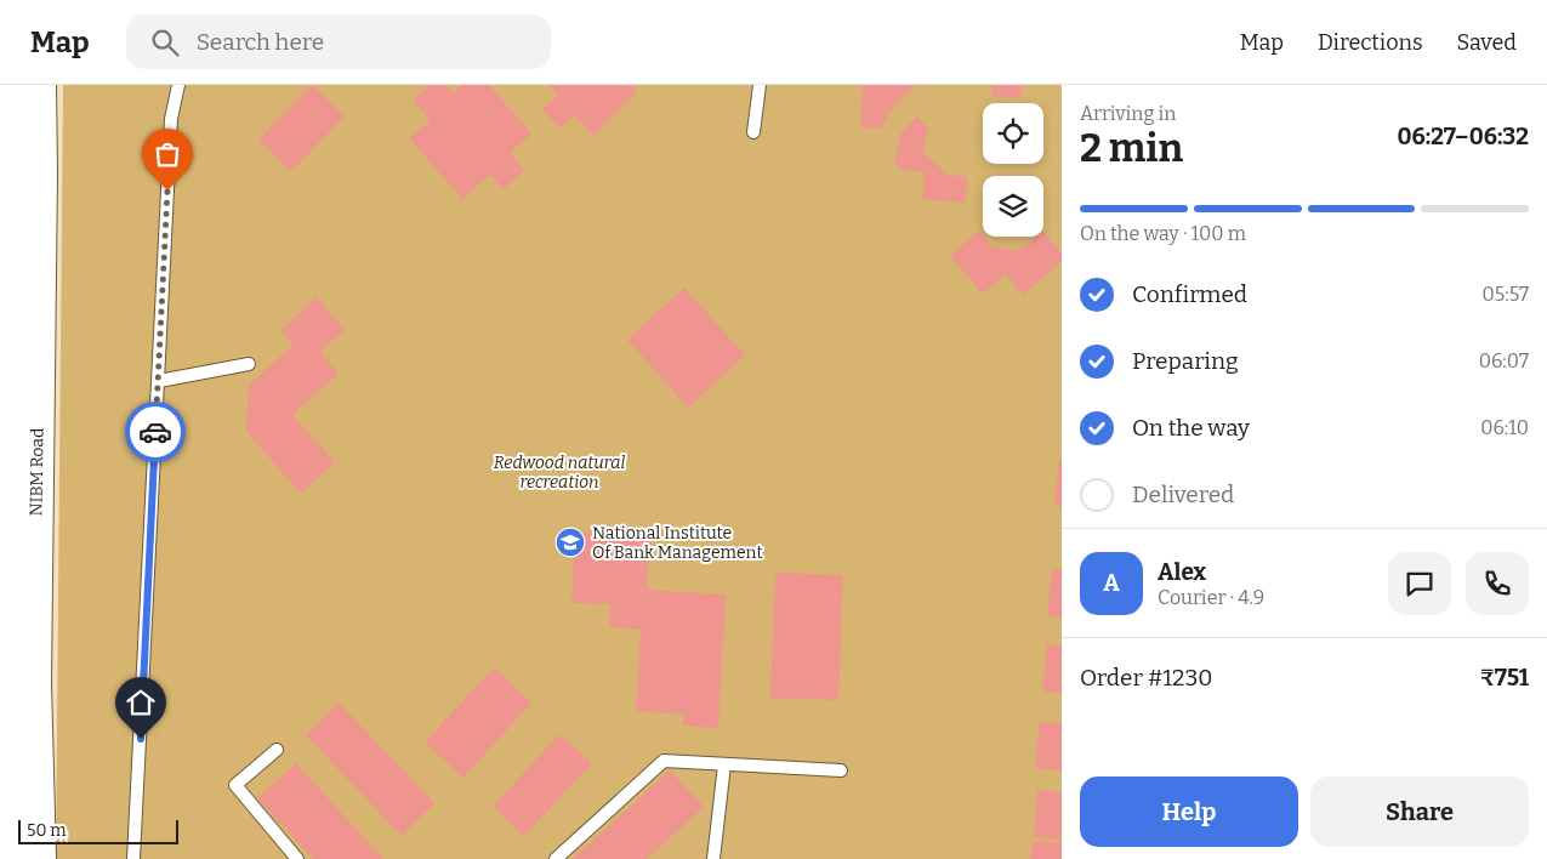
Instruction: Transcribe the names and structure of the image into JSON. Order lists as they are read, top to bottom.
{
  "streets": {
    "street": ["NIBM Road"]
  },
  "parks": ["Redwood natural recreation"],
  "places": {
    "school or university": ["National Institute Of Bank Management"]
  },
  "scale_bar": "50 m",
  "page": {
    "header": "Map",
    "search": "Search here",
    "nav": ["Map", "Directions", "Saved"],
    "heading": ["2 min", "Arriving in", "06:27–06:32"],
    "panel": [
      "Alex",
      "Courier · 4.9",
      "Order #1230",
      "₹751"
    ],
    "bar": "On the way · 100 m",
    "list": [
      ["Confirmed", "05:57"],
      ["Preparing", "06:07"],
      ["On the way", "06:10"],
      "Delivered"
    ],
    "round": "A",
    "buttons": ["Help", "Share"],
    "scale": "50 m"
  }
}
